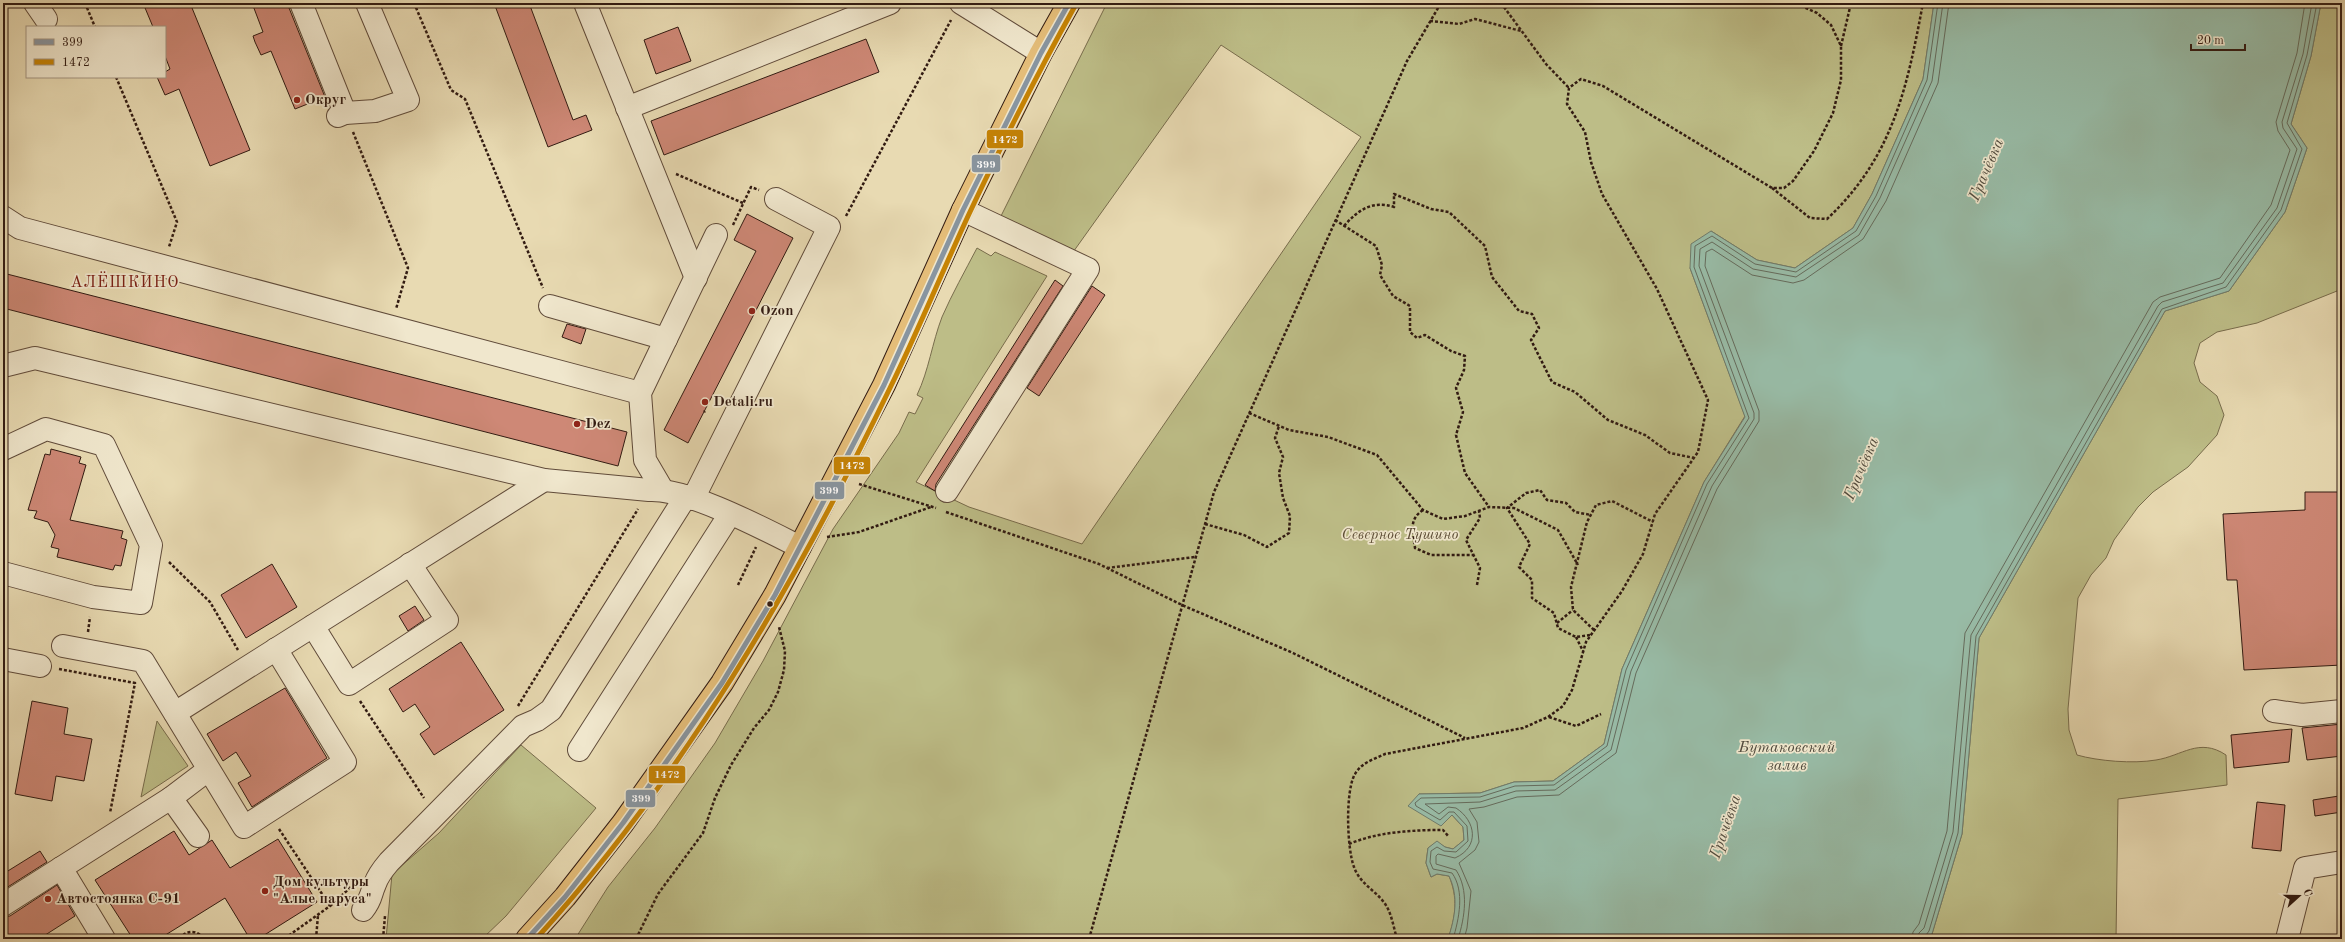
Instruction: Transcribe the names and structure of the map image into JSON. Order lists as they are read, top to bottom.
{
  "districts": ["АЛЁШКИНО"],
  "water": ["Грачёвка", "Бутаковский залив"],
  "parks": ["Северное Тушино"],
  "places": [
    "Округ",
    "Ozon",
    "Detali.ru",
    "Dez",
    "Дом культуры \"Алые паруса\"",
    "Автостоянка С-91"
  ],
  "lines": ["transit line 399", "transit line 1472"],
  "legend": ["399", "1472"],
  "scale_bar": "20 m",
  "north": "right"
}
